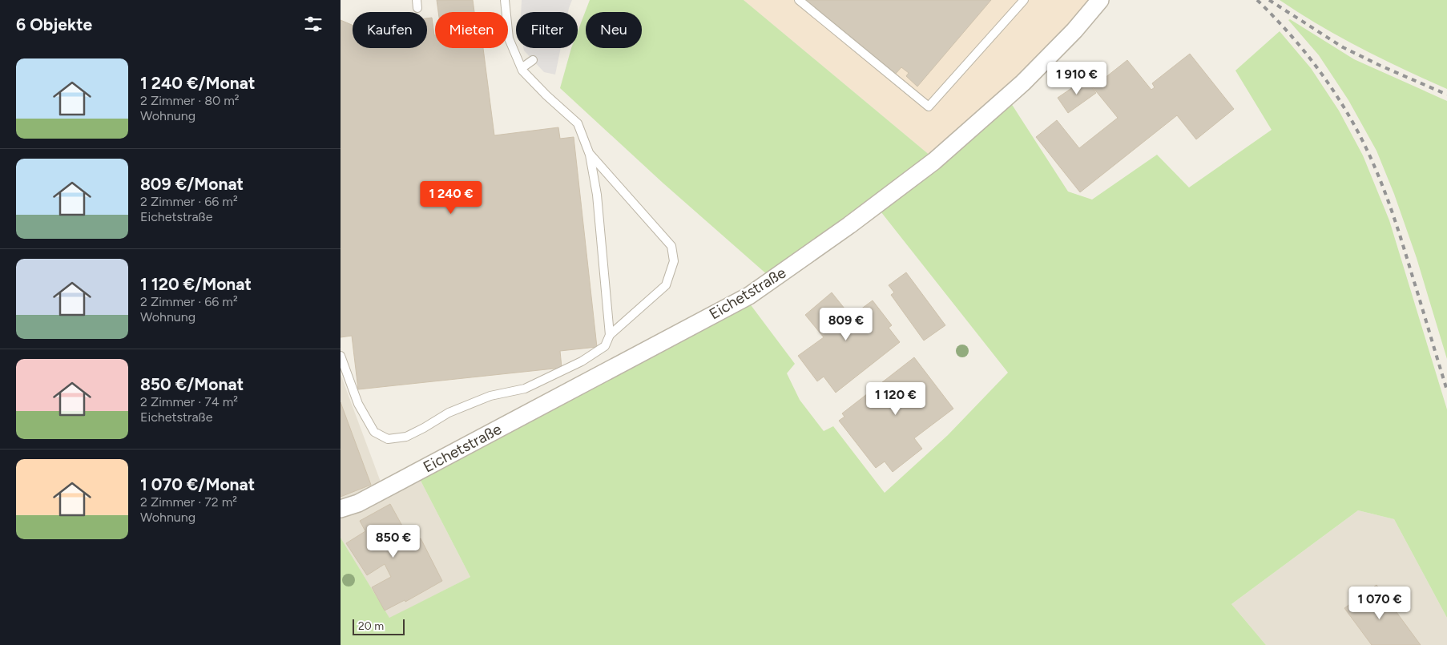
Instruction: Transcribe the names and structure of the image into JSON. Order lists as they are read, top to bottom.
{
  "streets": {
    "street": ["Eichetstraße"]
  },
  "scale_bar": "20 m",
  "page": {
    "heading": "6 Objekte",
    "chip": [
      "Kaufen",
      "Mieten",
      "Filter",
      "Neu"
    ],
    "list": [
      {
        "name": "1 240 €/Monat",
        "note": "2 Zimmer · 80 m² · Wohnung"
      },
      {
        "name": "809 €/Monat",
        "note": "2 Zimmer · 66 m² · Eichetstraße"
      },
      {
        "name": "1 120 €/Monat",
        "note": "2 Zimmer · 66 m² · Wohnung"
      },
      {
        "name": "850 €/Monat",
        "note": "2 Zimmer · 74 m² · Eichetstraße"
      },
      {
        "name": "1 070 €/Monat",
        "note": "2 Zimmer · 72 m² · Wohnung"
      }
    ],
    "price": [
      "1 910 €",
      "1 240 €",
      "809 €",
      "1 120 €",
      "850 €",
      "1 070 €"
    ],
    "scale": "20 m"
  }
}
